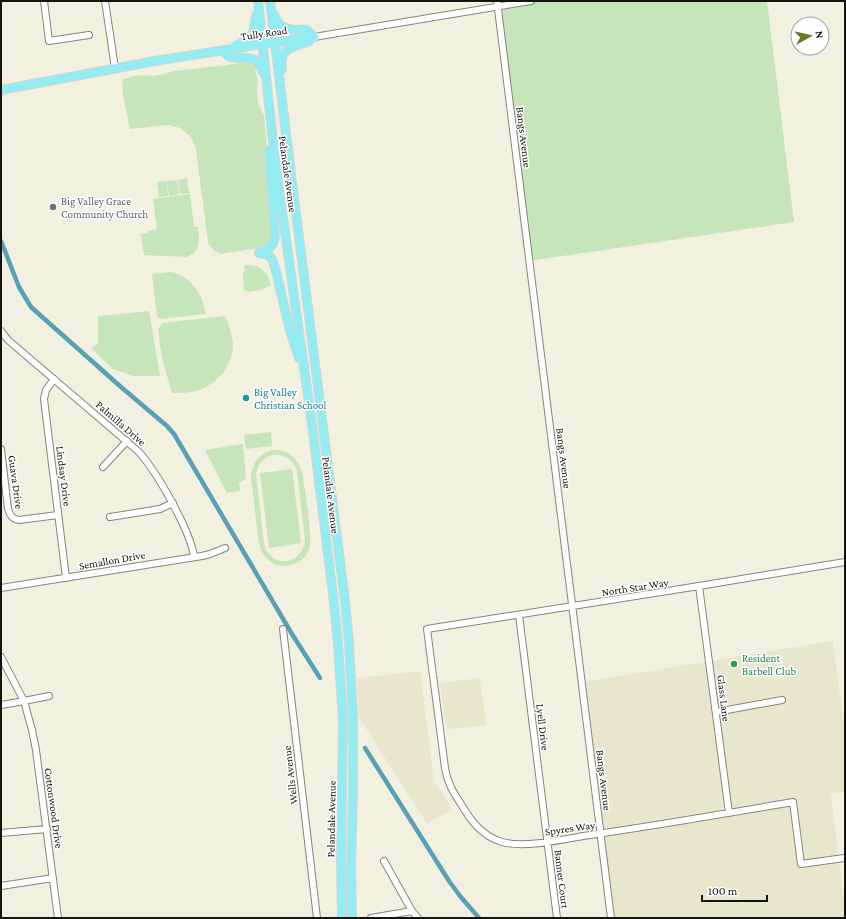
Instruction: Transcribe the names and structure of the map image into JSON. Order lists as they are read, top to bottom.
{
  "streets": {
    "main road": ["Tully Road", "Pelandale Avenue"],
    "street": [
      "Bangs Avenue",
      "Palmilla Drive",
      "Lindsay Drive",
      "Guava Drive",
      "Semallon Drive",
      "North Star Way",
      "Glass Lane",
      "Lyell Drive",
      "Wells Avenue",
      "Cottonwood Drive",
      "Spyres Way",
      "Banner Court"
    ]
  },
  "crossings": [
    ["Tully Road", "Bangs Avenue"],
    ["Tully Road", "Pelandale Avenue"],
    ["Bangs Avenue", "North Star Way"],
    ["Bangs Avenue", "Spyres Way"],
    ["Palmilla Drive", "Lindsay Drive"],
    ["Palmilla Drive", "Semallon Drive"],
    ["Lindsay Drive", "Guava Drive"],
    ["Lindsay Drive", "Semallon Drive"],
    ["North Star Way", "Glass Lane"],
    ["North Star Way", "Lyell Drive"],
    ["North Star Way", "Spyres Way"],
    ["Glass Lane", "Spyres Way"],
    ["Lyell Drive", "Spyres Way"],
    ["Lyell Drive", "Banner Court"],
    ["Spyres Way", "Banner Court"]
  ],
  "places": ["Big Valley Grace Community Church", "Big Valley Christian School", "Resident Barbell Club"],
  "scale_bar": "100 m",
  "north": "right"
}
